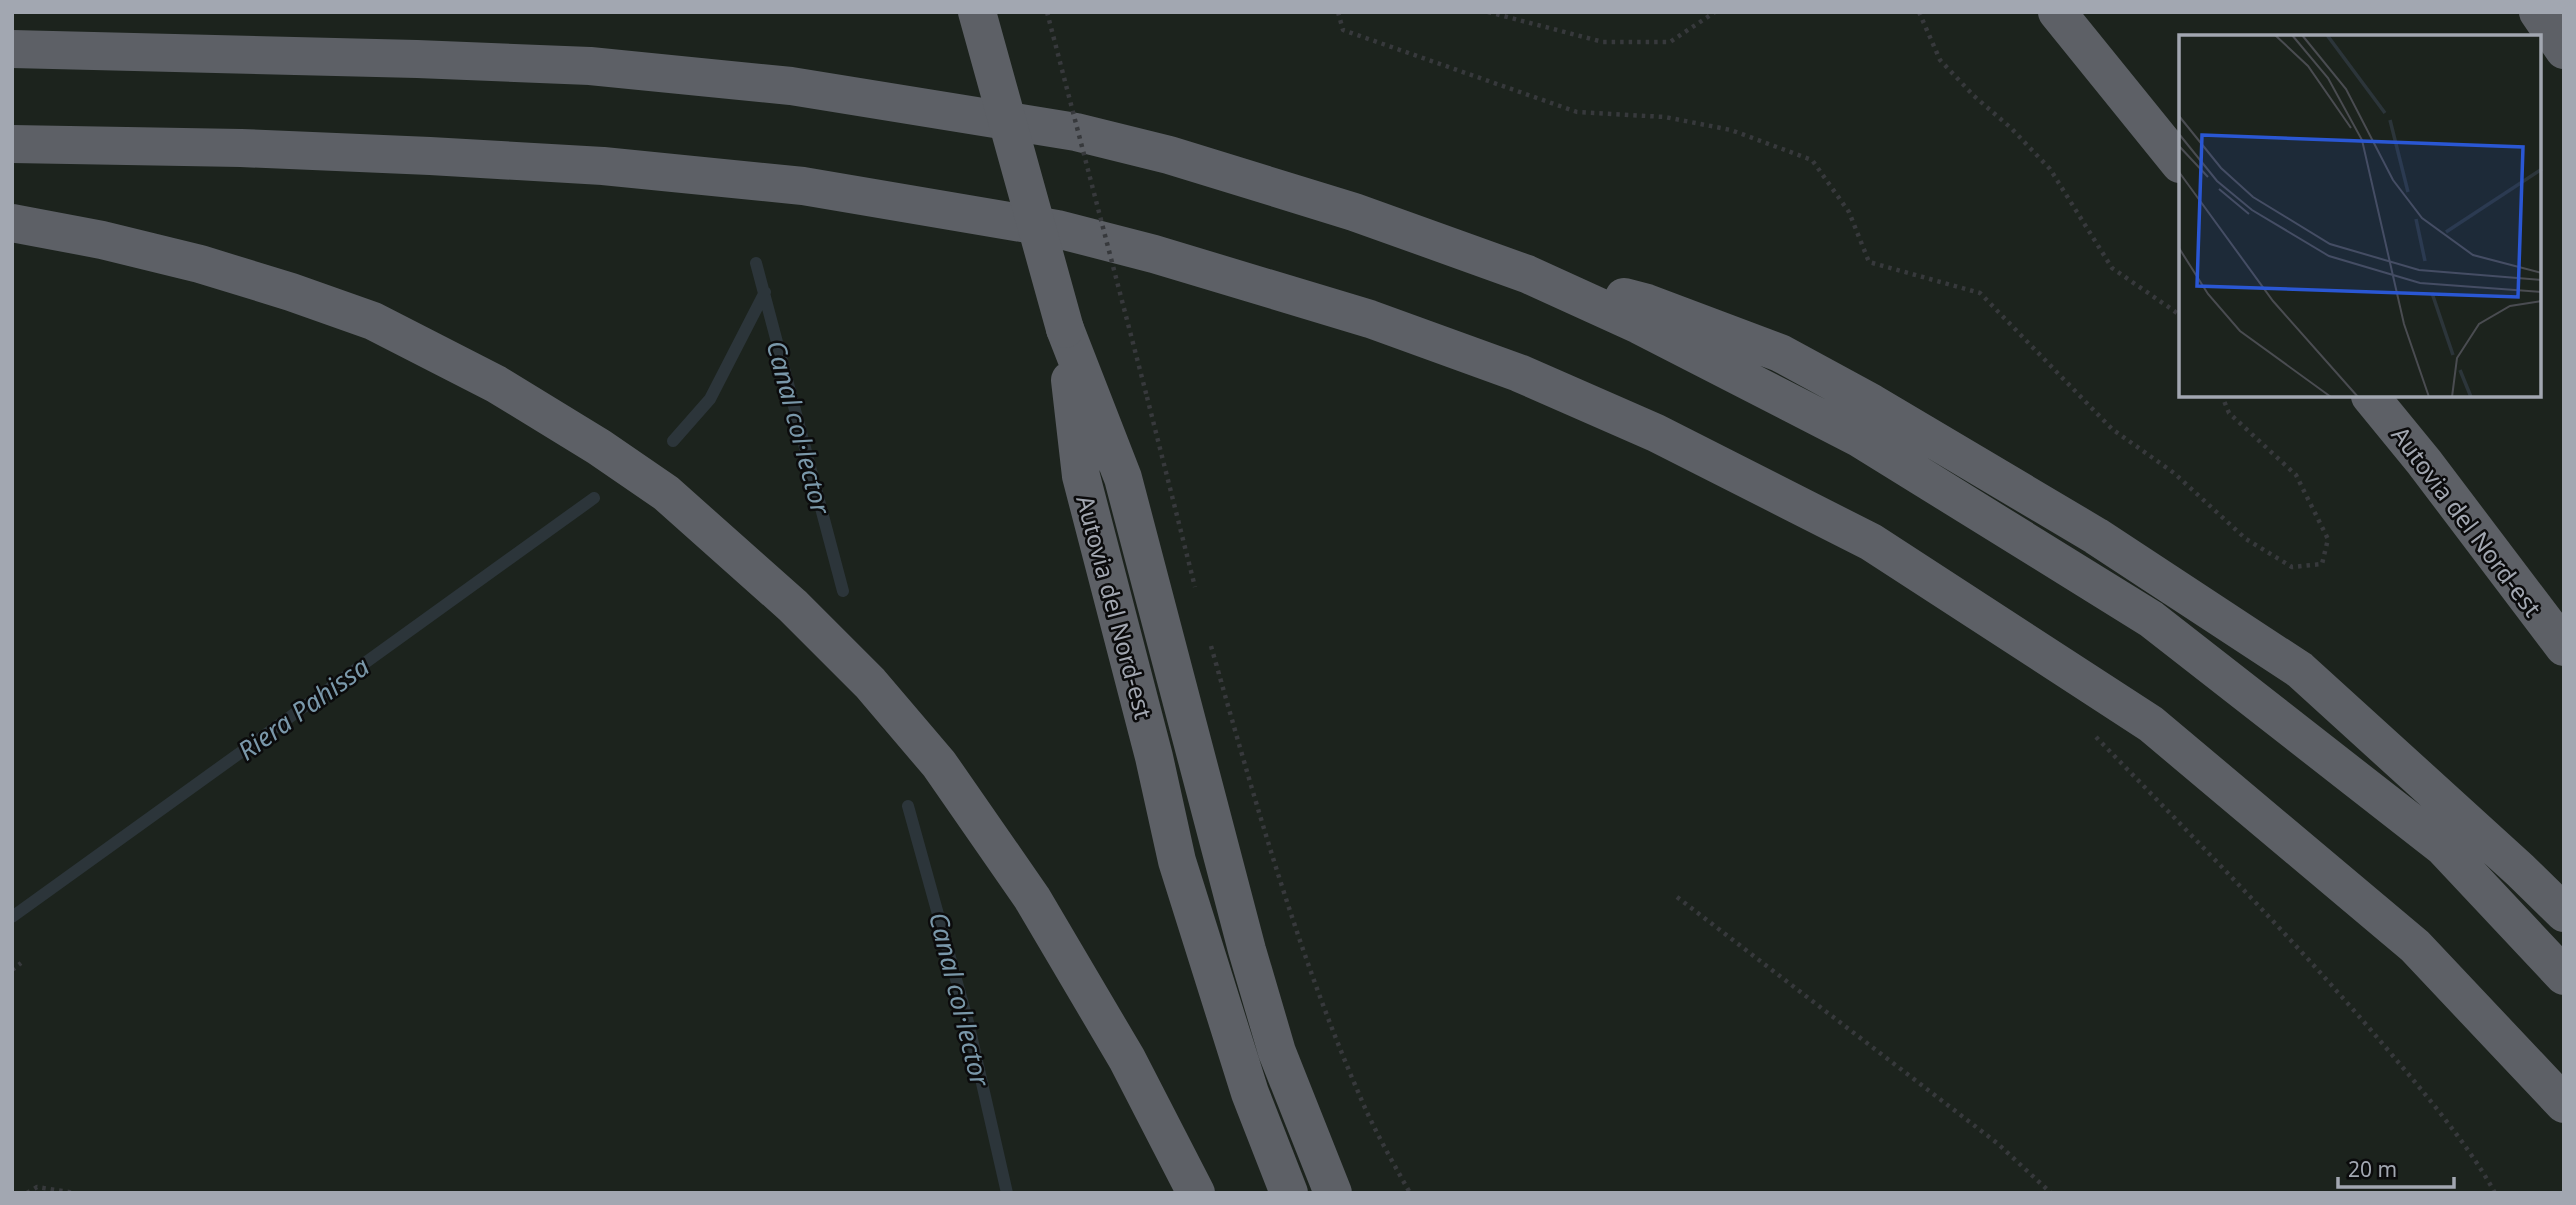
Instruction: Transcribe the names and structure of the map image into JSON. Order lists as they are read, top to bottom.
{
  "streets": {
    "highway": ["Autovia del Nord-est"]
  },
  "water": ["Canal col·lector", "Riera Pahissa"],
  "scale_bar": "20 m"
}
